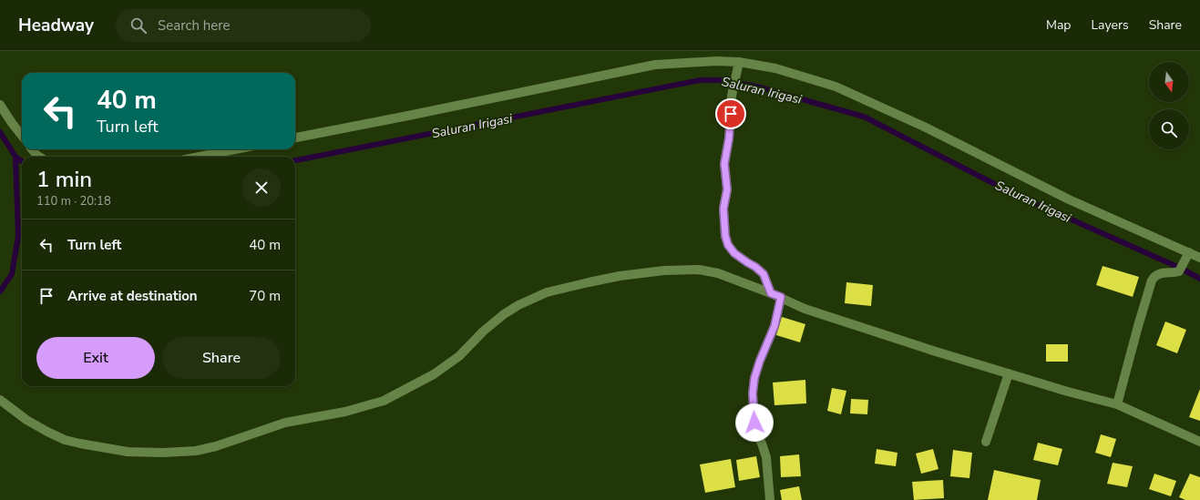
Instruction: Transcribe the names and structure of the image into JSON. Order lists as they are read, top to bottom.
{
  "water": ["Saluran Irigasi"],
  "north": "bottom",
  "page": {
    "header": "Headway",
    "search": "Search here",
    "nav": ["Map", "Layers", "Share"],
    "turn": ["40 m", "Turn left"],
    "heading": ["1 min", "110 m · 20:18"],
    "list": [
      {
        "name": "Turn left",
        "value": "40 m"
      },
      {
        "name": "Arrive at destination",
        "value": "70 m"
      }
    ],
    "buttons": ["Exit", "Share"]
  }
}
